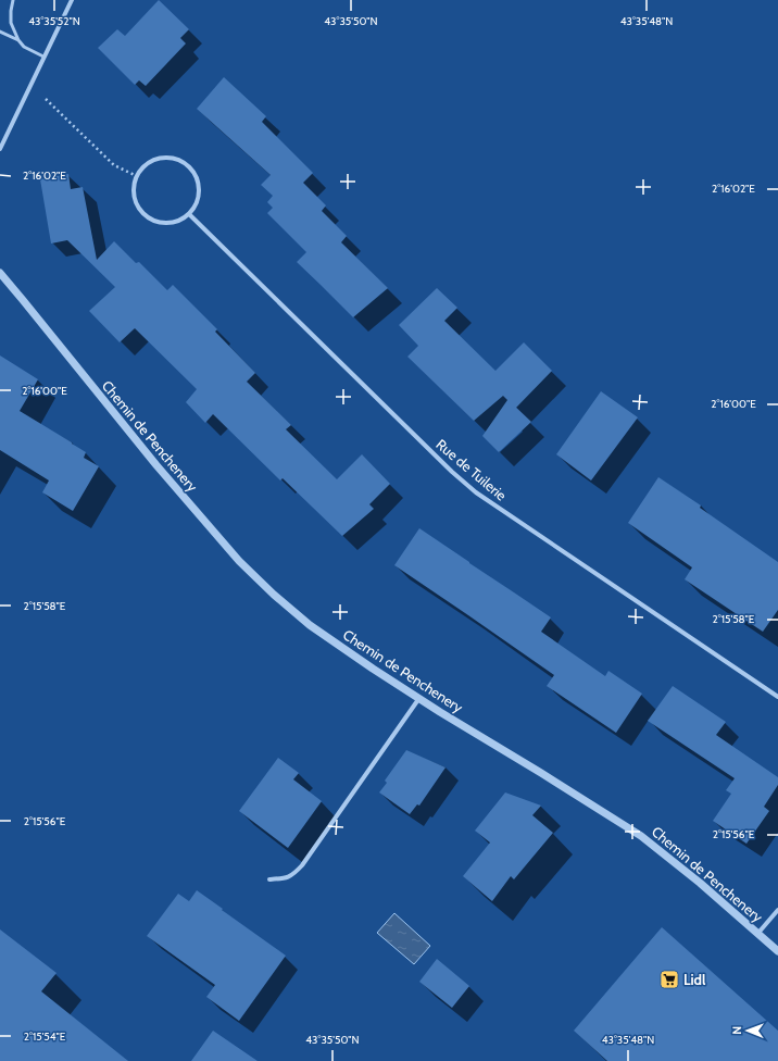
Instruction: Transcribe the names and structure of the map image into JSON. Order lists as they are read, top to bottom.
{
  "streets": {
    "street": ["Chemin de Penchenery", "Rue de Tuilerie"]
  },
  "places": {
    "supermarket": ["Lidl"]
  },
  "north": "left",
  "coordinates": [
    "43°35'52\"N",
    "43°35'50\"N",
    "43°35'48\"N",
    "2°16'02\"E",
    "2°16'00\"E",
    "2°15'58\"E",
    "2°15'56\"E",
    "2°15'54\"E"
  ]
}
